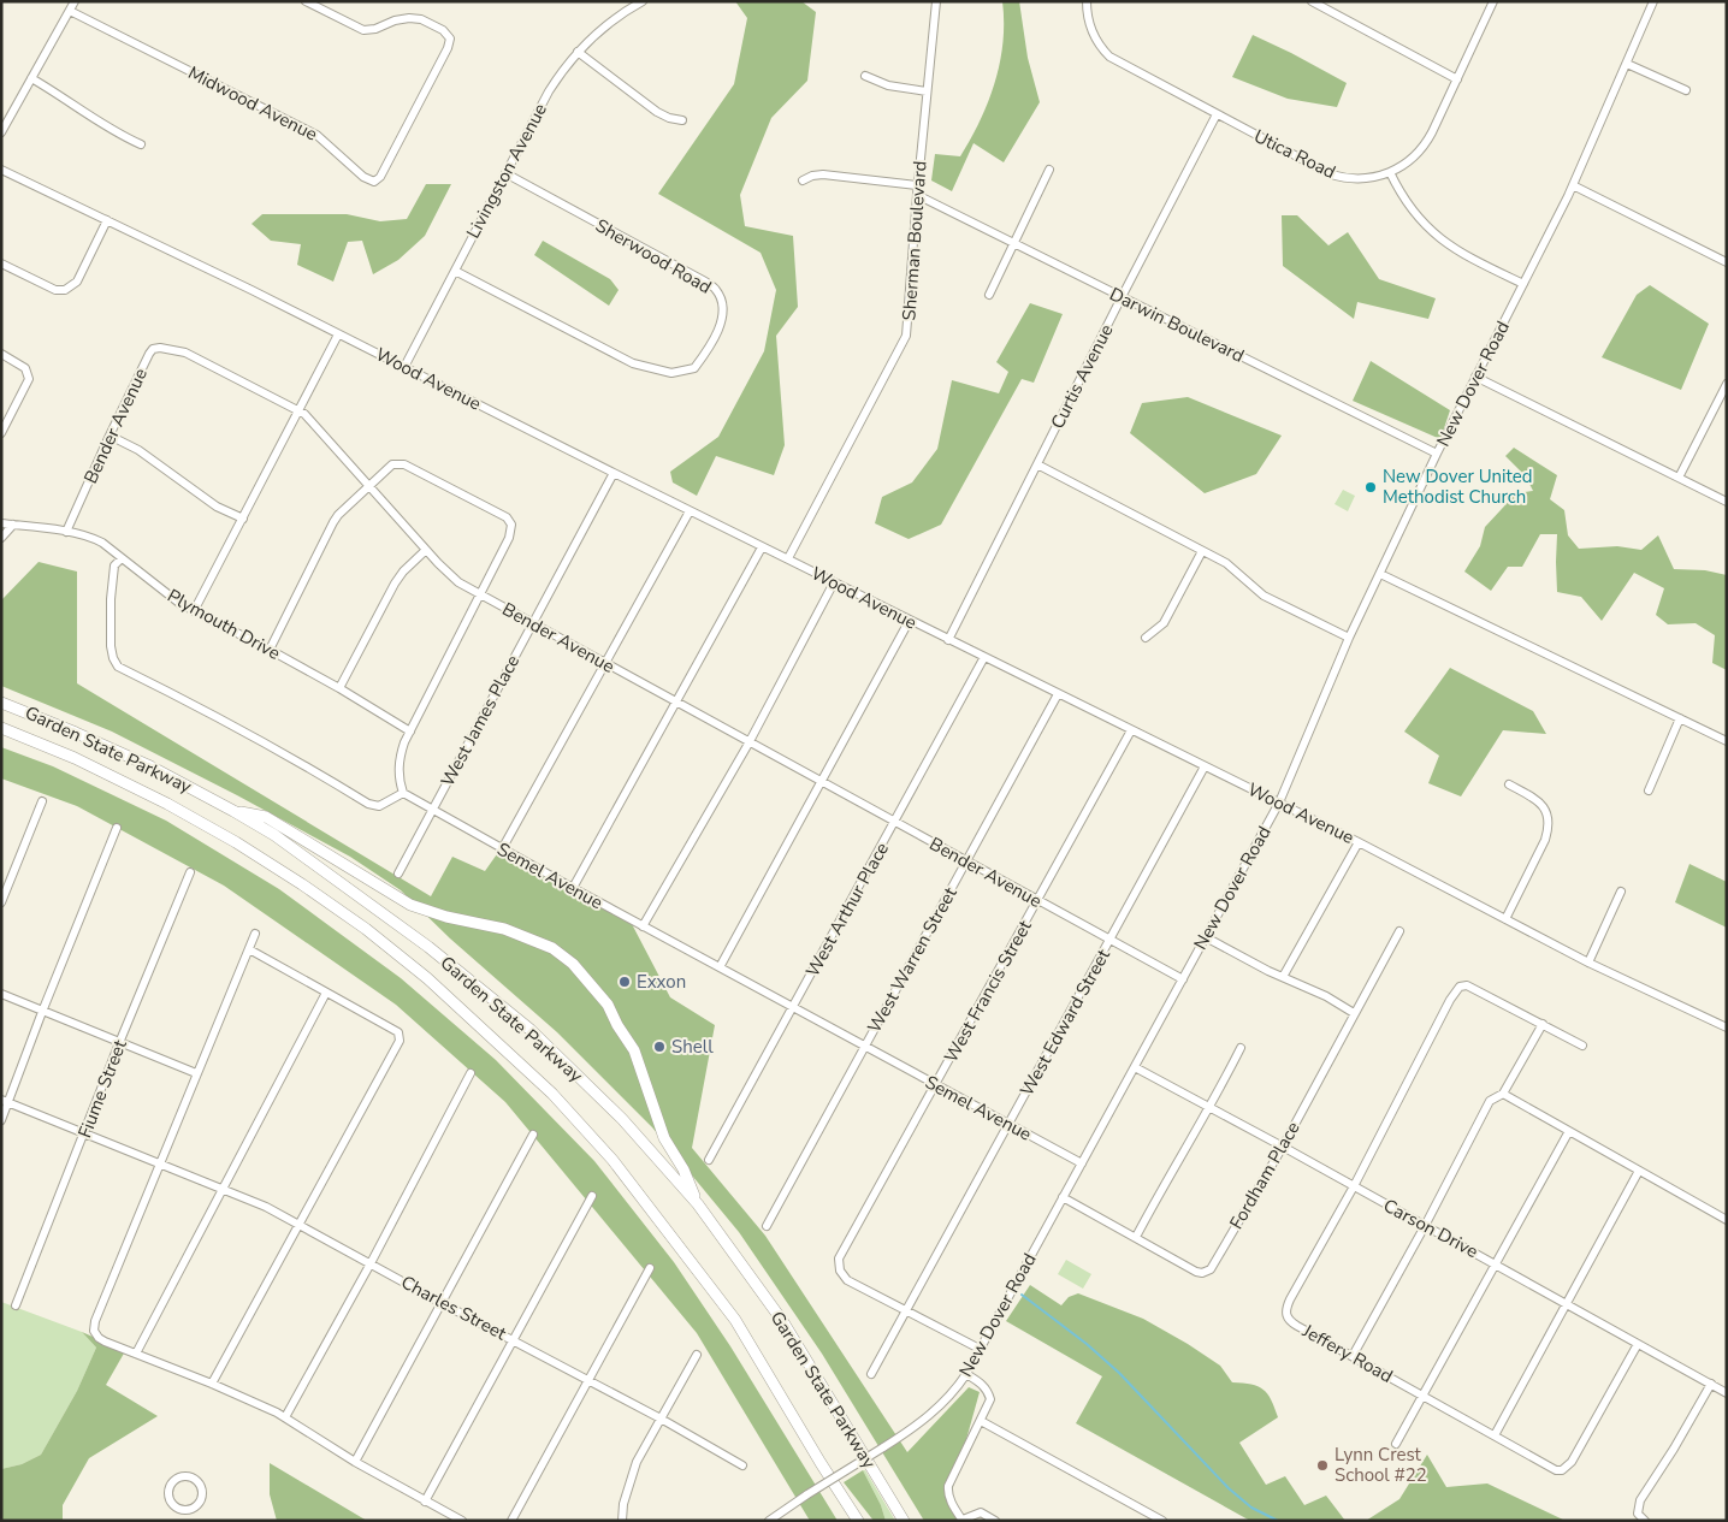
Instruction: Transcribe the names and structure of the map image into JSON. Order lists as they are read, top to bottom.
{
  "streets": {
    "highway": ["Garden State Parkway"],
    "street": [
      "Midwood Avenue",
      "Utica Road",
      "Livingston Avenue",
      "Sherman Boulevard",
      "Sherwood Road",
      "Darwin Boulevard",
      "Curtis Avenue",
      "Wood Avenue",
      "New Dover Road",
      "Bender Avenue",
      "Plymouth Drive",
      "West James Place",
      "Semel Avenue",
      "West Arthur Place",
      "West Warren Street",
      "West Francis Street",
      "West Edward Street",
      "Fiume Street",
      "Fordham Place",
      "Carson Drive",
      "Charles Street",
      "Jeffery Road"
    ]
  },
  "crossings": [
    ["Utica Road", "Curtis Avenue"],
    ["Livingston Avenue", "Sherwood Road"],
    ["Livingston Avenue", "Wood Avenue"],
    ["Sherman Boulevard", "Darwin Boulevard"],
    ["Sherman Boulevard", "Wood Avenue"],
    ["Darwin Boulevard", "Curtis Avenue"],
    ["Darwin Boulevard", "New Dover Road"],
    ["Curtis Avenue", "Wood Avenue"],
    ["Wood Avenue", "New Dover Road"],
    ["Wood Avenue", "West James Place"],
    ["Wood Avenue", "West Arthur Place"],
    ["Wood Avenue", "West Warren Street"],
    ["Wood Avenue", "West Francis Street"],
    ["Wood Avenue", "West Edward Street"],
    ["New Dover Road", "Bender Avenue"],
    ["New Dover Road", "Semel Avenue"],
    ["New Dover Road", "Fordham Place"],
    ["New Dover Road", "Carson Drive"],
    ["Bender Avenue", "Plymouth Drive"],
    ["Bender Avenue", "West James Place"],
    ["Bender Avenue", "West Arthur Place"],
    ["Bender Avenue", "West Warren Street"],
    ["Bender Avenue", "West Francis Street"],
    ["Bender Avenue", "West Edward Street"],
    ["West James Place", "Semel Avenue"],
    ["Semel Avenue", "West Arthur Place"],
    ["Semel Avenue", "West Warren Street"],
    ["Semel Avenue", "West Francis Street"],
    ["Semel Avenue", "West Edward Street"],
    ["West Francis Street", "West Edward Street"],
    ["Fiume Street", "Charles Street"],
    ["Fordham Place", "Carson Drive"],
    ["Carson Drive", "Jeffery Road"]
  ],
  "places": [
    "New Dover United Methodist Church",
    "Exxon",
    "Shell",
    "Lynn Crest School #22"
  ]
}
